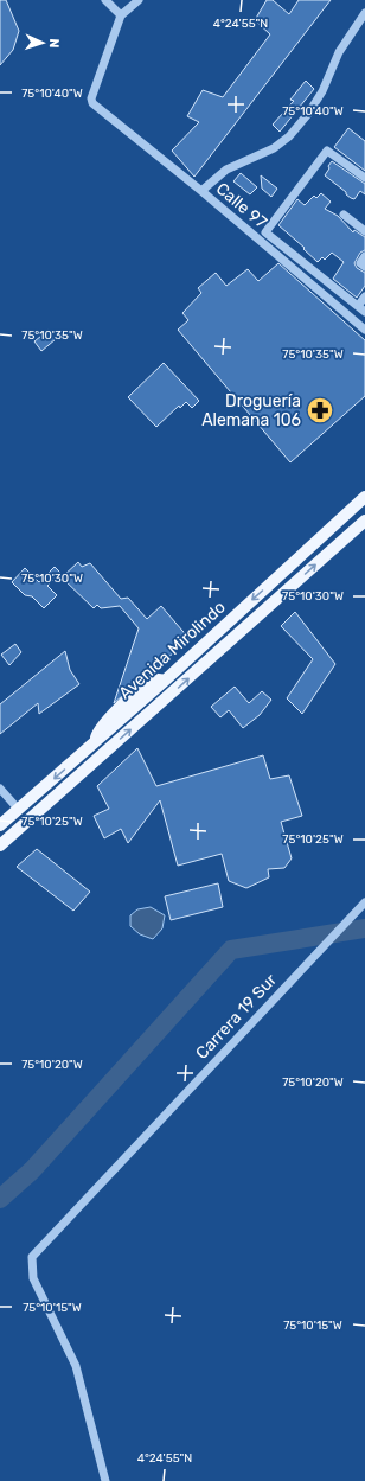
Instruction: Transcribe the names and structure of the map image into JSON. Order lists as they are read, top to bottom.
{
  "streets": {
    "main road": ["Avenida Mirolindo"],
    "street": ["Calle 97", "Carrera 19 Sur"]
  },
  "places": {
    "pharmacy": ["Droguería Alemana 106"]
  },
  "north": "right",
  "coordinates": [
    "4°24'55\"N",
    "75°10'40\"W",
    "75°10'35\"W",
    "75°10'30\"W",
    "75°10'25\"W",
    "75°10'20\"W",
    "75°10'15\"W"
  ]
}
